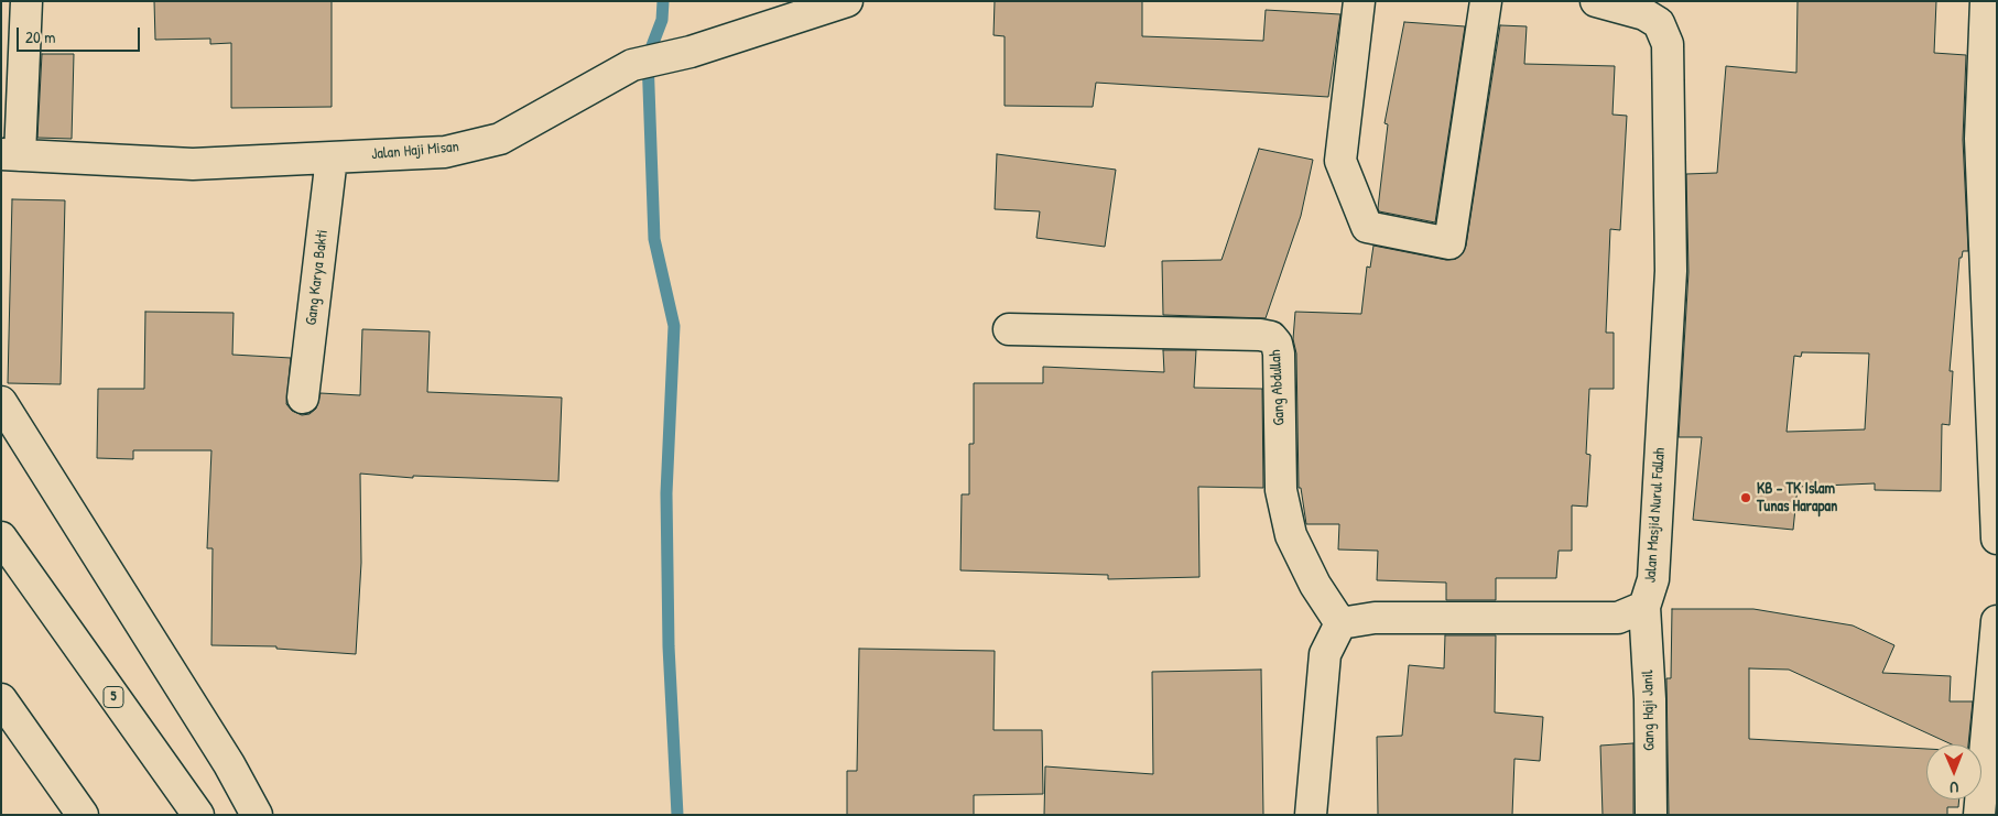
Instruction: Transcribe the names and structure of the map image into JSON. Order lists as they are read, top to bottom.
{
  "streets": {
    "main road": [
      "Jalan Haji Misan",
      "Gang Karya Bakti",
      "Gang Abdullah",
      "Jalan Masjid Nurul Fallah",
      "5",
      "Gang Haji Janil"
    ]
  },
  "crossings": [
    ["Jalan Haji Misan", "Gang Karya Bakti"],
    ["Jalan Masjid Nurul Fallah", "Gang Haji Janil"]
  ],
  "places": ["KB - TK Islam Tunas Harapan"],
  "scale_bar": "20 m",
  "north": "bottom"
}
